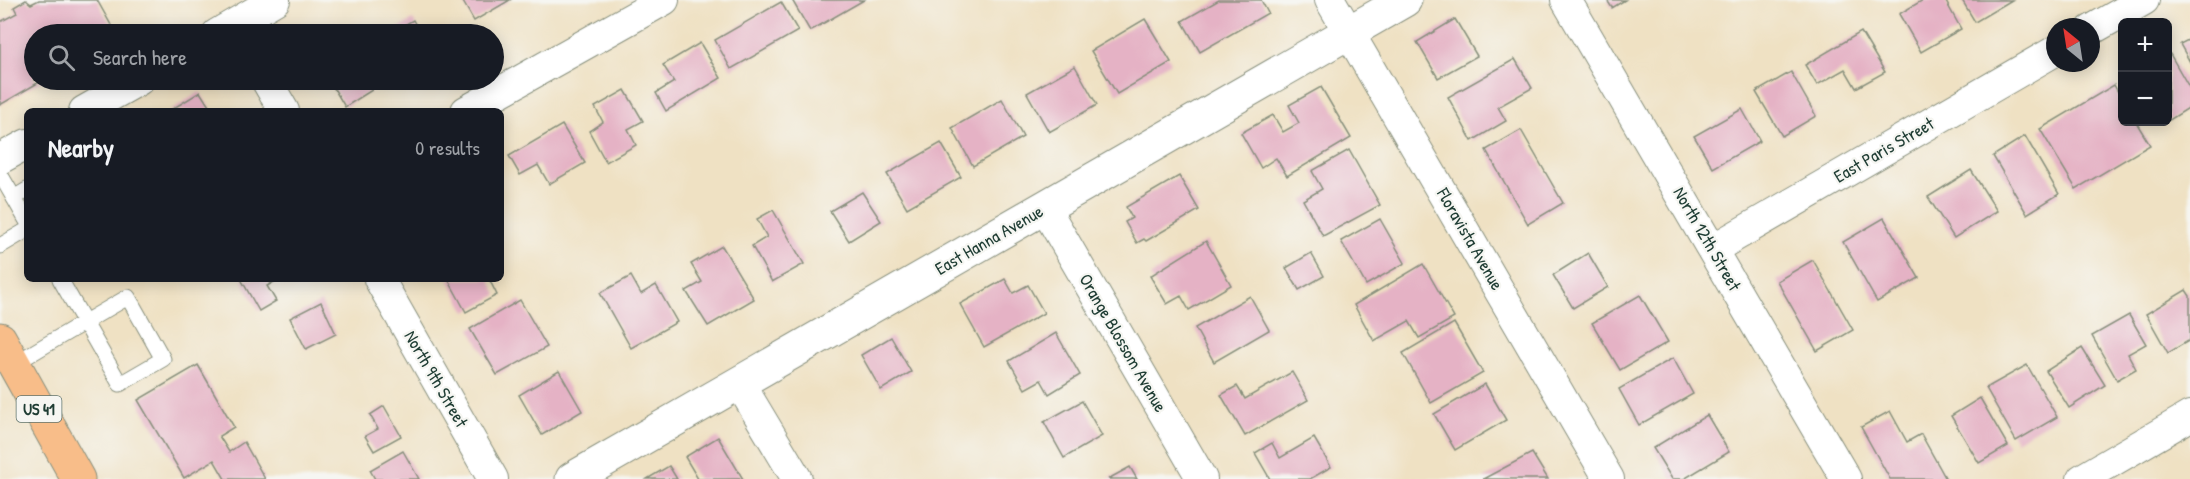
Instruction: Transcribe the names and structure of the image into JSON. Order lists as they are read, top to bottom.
{
  "streets": {
    "main road": ["US 41"],
    "street": [
      "East Paris Street",
      "Floravista Avenue",
      "North 12th Street",
      "East Hanna Avenue",
      "Orange Blossom Avenue",
      "North 9th Street"
    ]
  },
  "crossings": [
    ["East Paris Street", "North 12th Street"],
    ["Floravista Avenue", "East Hanna Avenue"],
    ["East Hanna Avenue", "Orange Blossom Avenue"]
  ],
  "north": "top left",
  "page": {
    "map_buttons": ["+", "−"],
    "search": "Search here",
    "heading": ["Nearby", "0 results"]
  }
}
